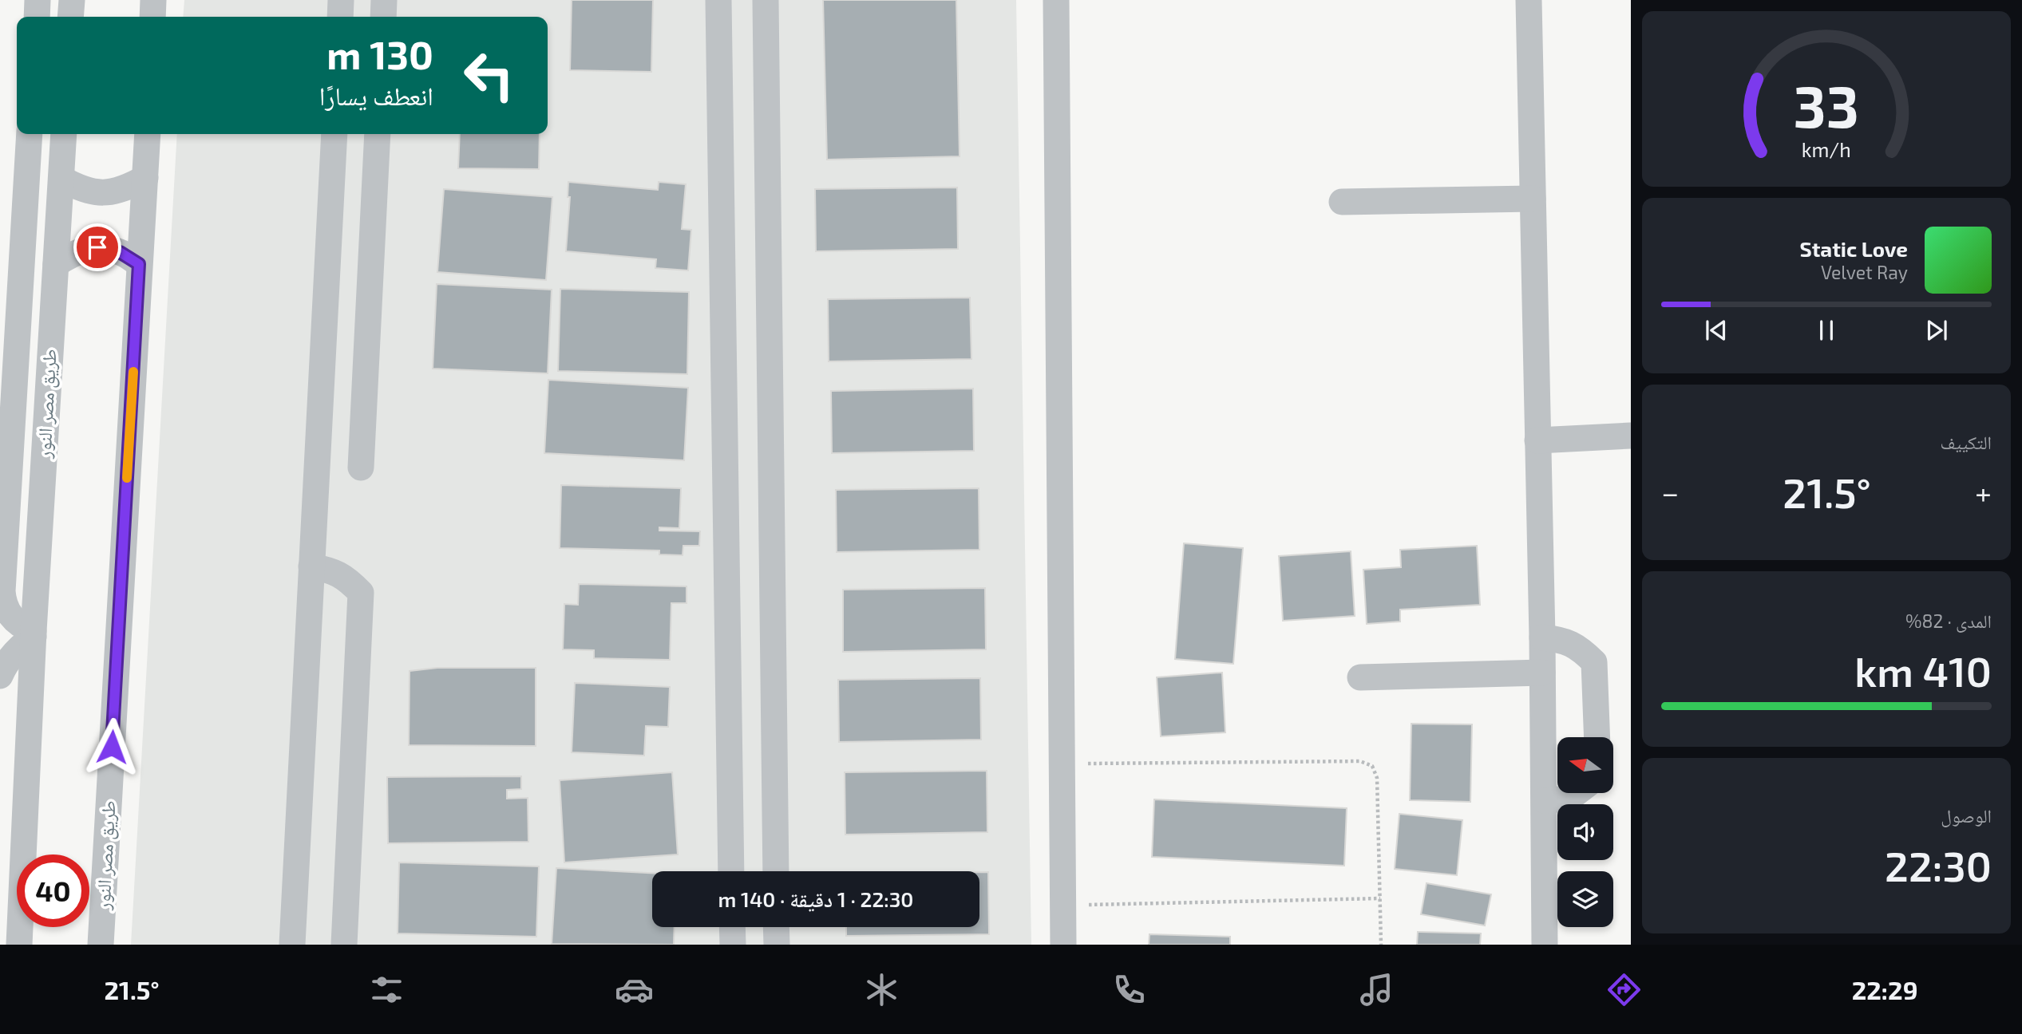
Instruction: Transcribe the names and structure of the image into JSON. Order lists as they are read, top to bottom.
{
  "streets": {
    "street": ["طريق مصر النور"]
  },
  "north": "left",
  "page": {
    "turn": ["130 m", "انعطف يسارًا"],
    "song": ["Static Love", "Velvet Ray"],
    "tile": [
      "التكييف",
      ["المدى · 82%", "410 km"],
      ["الوصول", "22:30"]
    ],
    "heat": ["−", "21.5°", "+"],
    "limit": "40",
    "trip": "22:30 · 1 دقيقة · 140 m",
    "tabs": ["22:29", "21.5°"],
    "gauge": ["33", "km/h"]
  }
}
